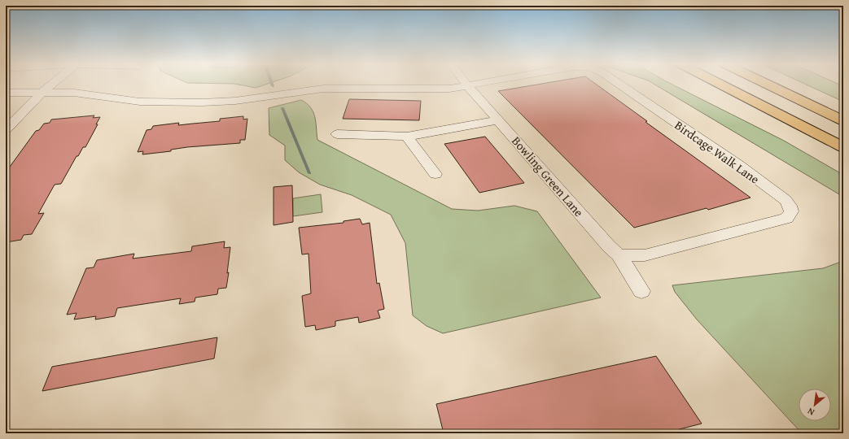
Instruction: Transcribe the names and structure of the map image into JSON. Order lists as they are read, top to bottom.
{
  "streets": {
    "street": ["Birdcage Walk Lane", "Bowling Green Lane"]
  },
  "crossings": [
    ["Birdcage Walk Lane", "Bowling Green Lane"]
  ],
  "north": "bottom left"
}
